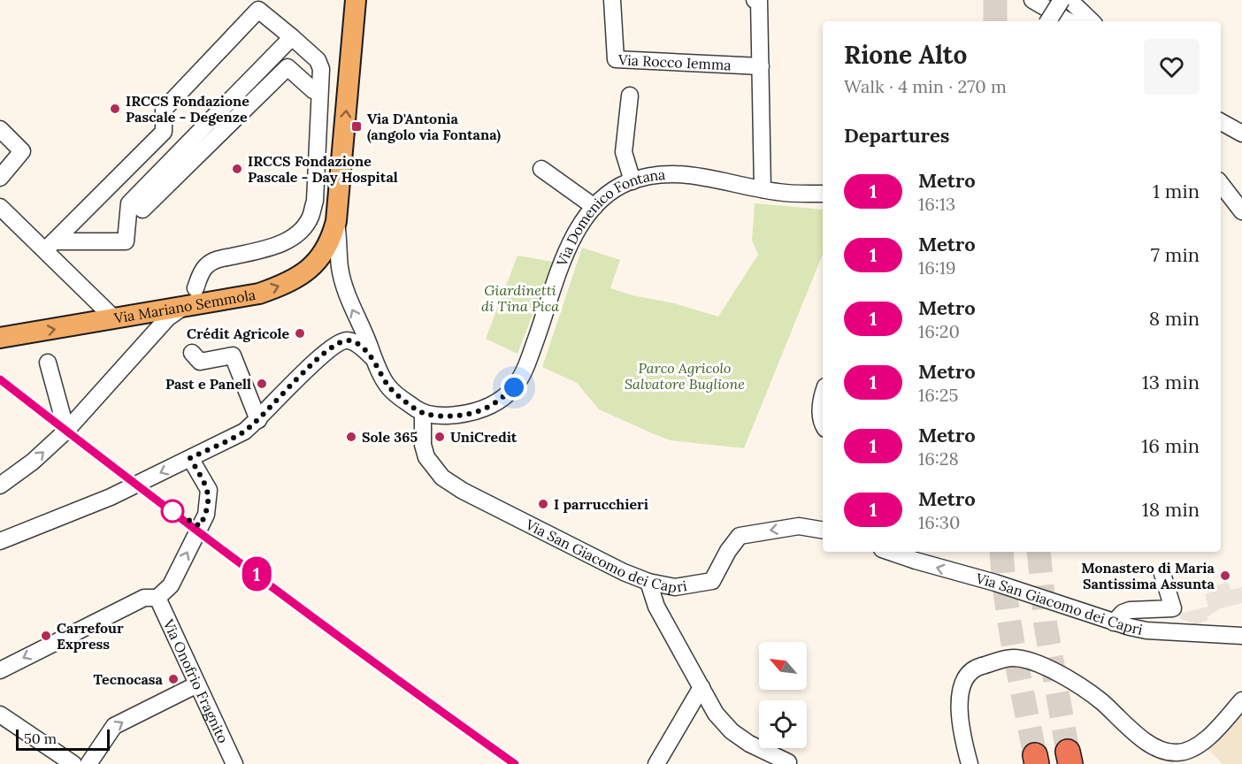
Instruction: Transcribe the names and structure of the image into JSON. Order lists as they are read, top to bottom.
{
  "streets": {
    "main road": ["Via Mariano Semmola"],
    "street": [
      "Via Rocco Iemma",
      "Via Domenico Fontana",
      "Via San Giacomo dei Capri",
      "Via Onofrio Fragnito"
    ]
  },
  "crossings": [
    ["Via Domenico Fontana", "Via San Giacomo dei Capri"]
  ],
  "one_way": ["Via Mariano Semmola", "Via San Giacomo dei Capri"],
  "parks": ["Giardinetti di Tina Pica", "Parco Agricolo Salvatore Buglione"],
  "places": {
    "other": [
      "IRCCS Fondazione Pascale - Degenze",
      "IRCCS Fondazione Pascale - Day Hospital",
      "Crédit Agricole",
      "Past e Panell",
      "Sole 365",
      "UniCredit",
      "I parrucchieri",
      "Monastero di Maria Santissima Assunta",
      "Carrefour Express",
      "Tecnocasa"
    ],
    "transit": ["Via D'Antonia (angolo via Fontana)"]
  },
  "lines": ["metro line 1"],
  "scale_bar": "50 m",
  "north": "top left",
  "page": {
    "on_map": "1",
    "heading": [
      ["Rione Alto", "Walk · 4 min · 270 m"],
      "Departures"
    ],
    "list": [
      {
        "mark": "1",
        "name": "Metro",
        "note": "16:13",
        "value": "1 min"
      },
      {
        "mark": "1",
        "name": "Metro",
        "note": "16:19",
        "value": "7 min"
      },
      {
        "mark": "1",
        "name": "Metro",
        "note": "16:20",
        "value": "8 min"
      },
      {
        "mark": "1",
        "name": "Metro",
        "note": "16:25",
        "value": "13 min"
      },
      {
        "mark": "1",
        "name": "Metro",
        "note": "16:28",
        "value": "16 min"
      },
      {
        "mark": "1",
        "name": "Metro",
        "note": "16:30",
        "value": "18 min"
      }
    ],
    "scale": "50 m"
  }
}
